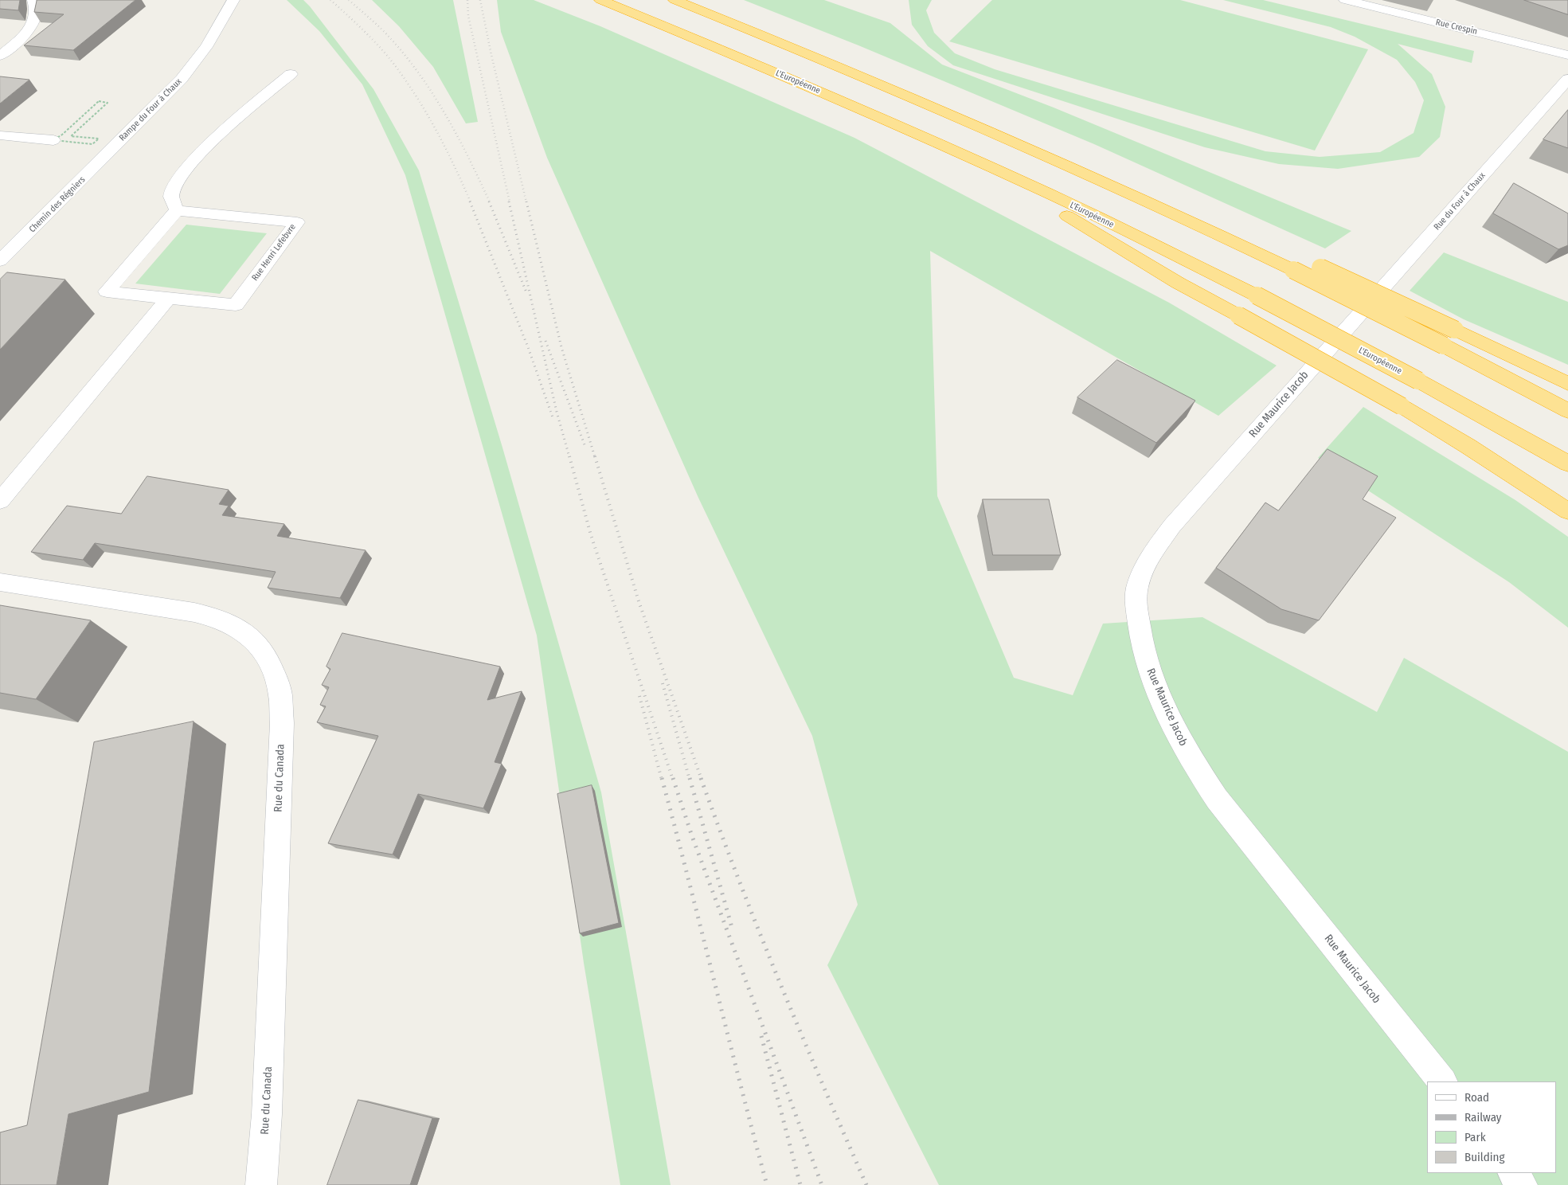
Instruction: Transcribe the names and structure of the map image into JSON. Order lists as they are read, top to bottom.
{
  "streets": {
    "highway": ["L'Européenne"],
    "street": [
      "Rue Crespin",
      "Rampe du Four à Chaux",
      "Rue du Four à Chaux",
      "Chemin des Régniers",
      "Rue Henri Lefebvre",
      "Rue Maurice Jacob",
      "Rue du Canada"
    ]
  },
  "crossings": [
    ["Rampe du Four à Chaux", "Chemin des Régniers"],
    ["Rue du Four à Chaux", "Rue Maurice Jacob"]
  ],
  "legend": [
    "Road",
    "Railway",
    "Park",
    "Building"
  ]
}
